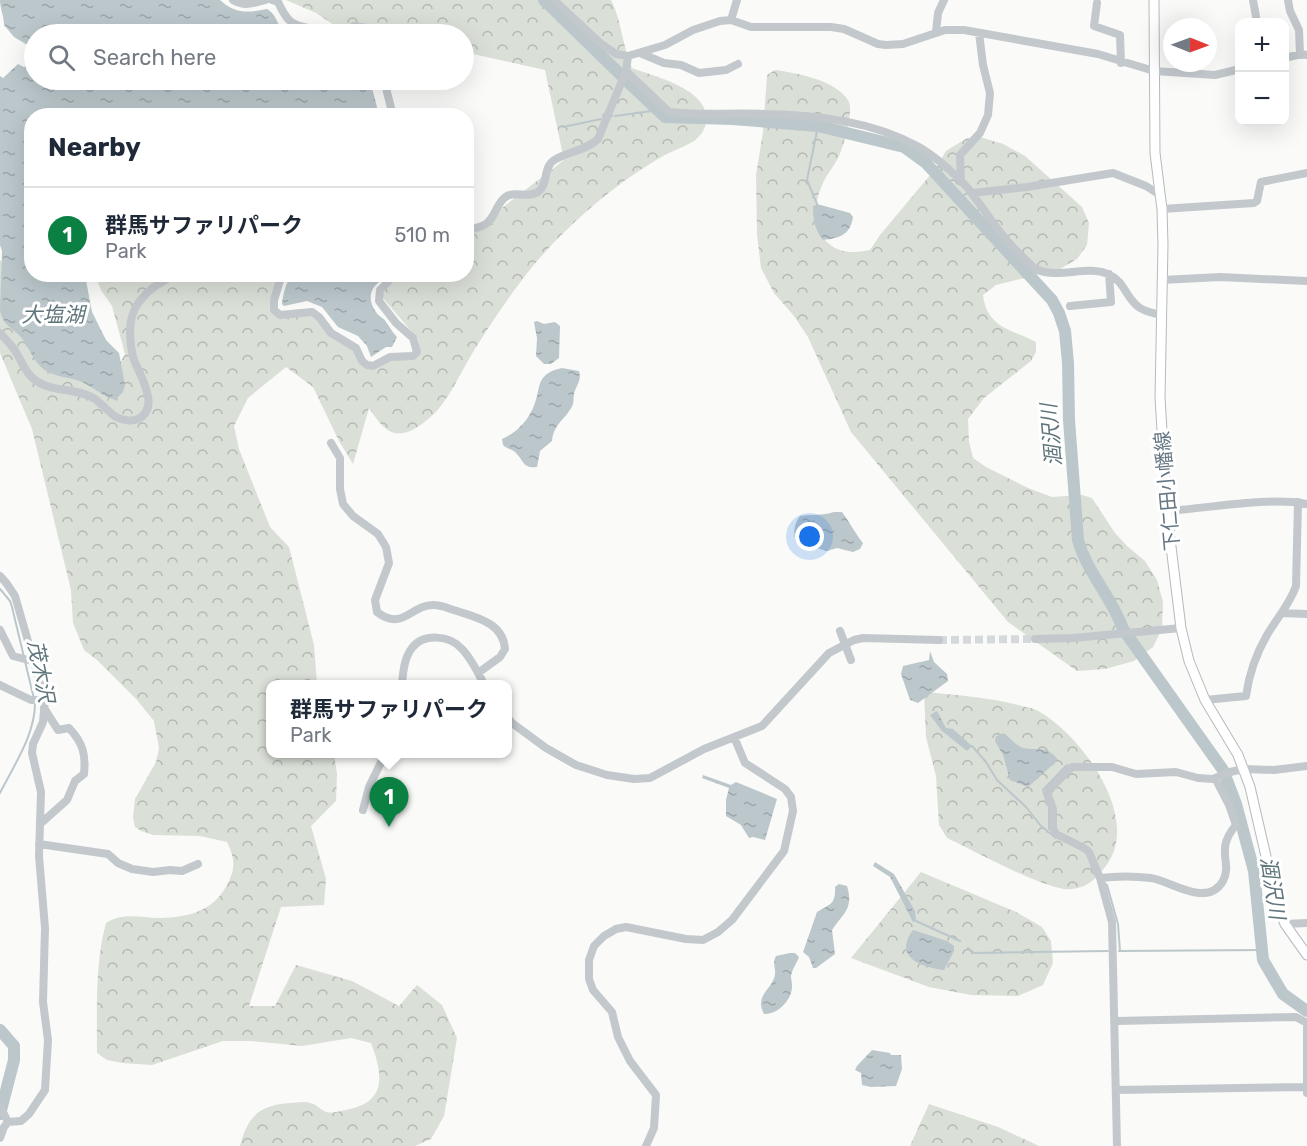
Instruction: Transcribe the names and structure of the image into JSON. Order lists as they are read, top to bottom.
{
  "streets": {
    "main road": ["下仁田小幡線"]
  },
  "water": ["大塩湖", "涸沢川", "茂木沢"],
  "north": "right",
  "page": {
    "map_buttons": ["+", "−"],
    "search": "Search here",
    "heading": "Nearby",
    "list": [
      {
        "mark": "1",
        "name": "群馬サファリパーク",
        "note": "Park",
        "value": "510 m"
      }
    ],
    "popup": ["群馬サファリパーク", "Park"],
    "pins": "1"
  }
}
